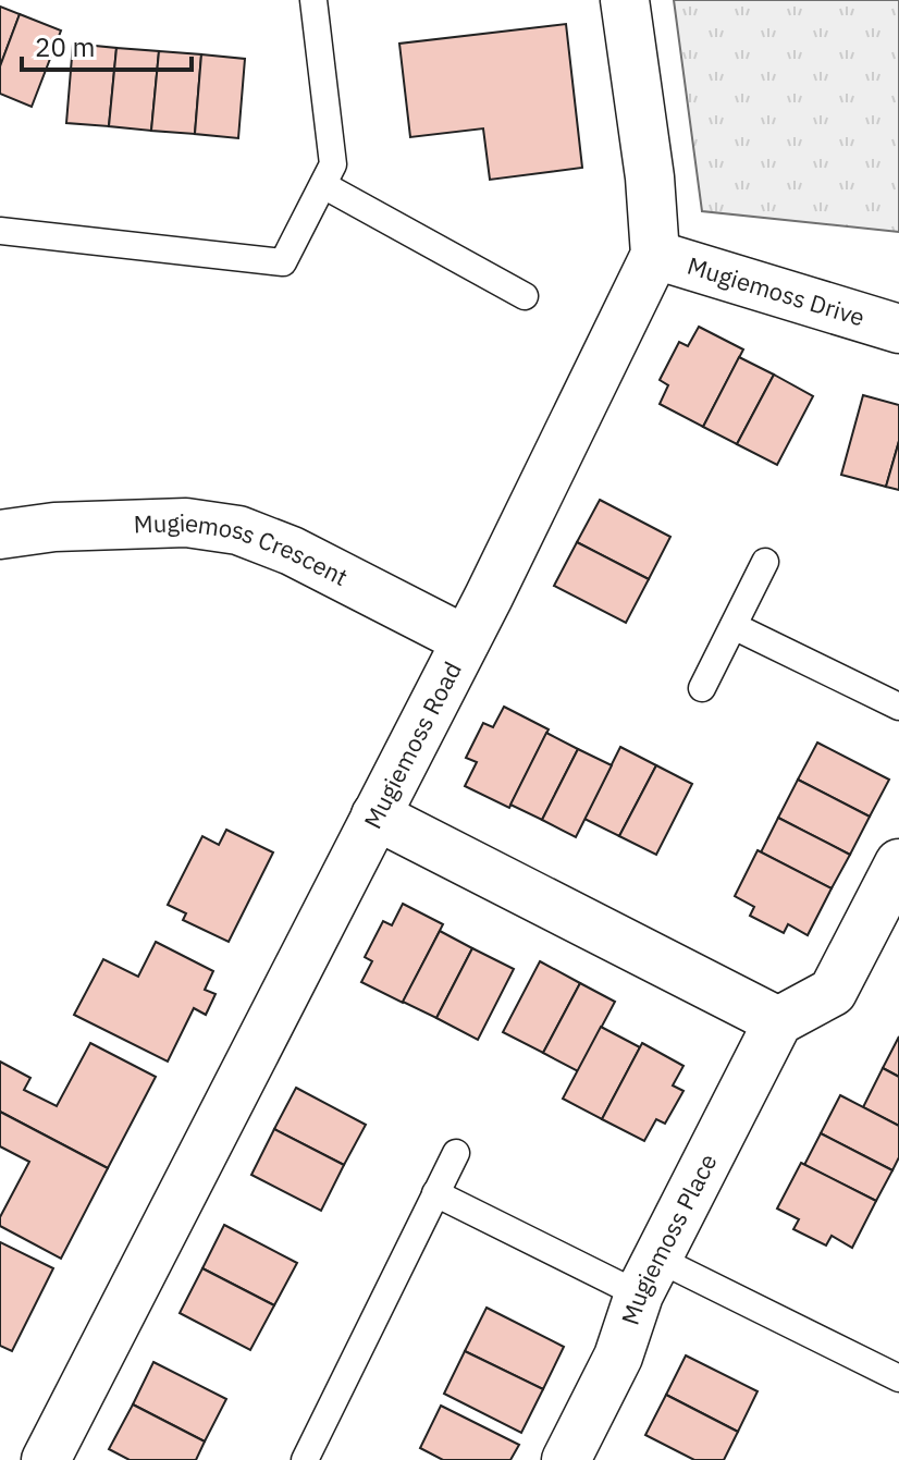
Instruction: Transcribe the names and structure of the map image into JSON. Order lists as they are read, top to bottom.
{
  "streets": {
    "street": [
      "Mugiemoss Drive",
      "Mugiemoss Crescent",
      "Mugiemoss Road",
      "Mugiemoss Place"
    ]
  },
  "crossings": [
    ["Mugiemoss Drive", "Mugiemoss Road"],
    ["Mugiemoss Crescent", "Mugiemoss Road"]
  ],
  "scale_bar": "20 m"
}
